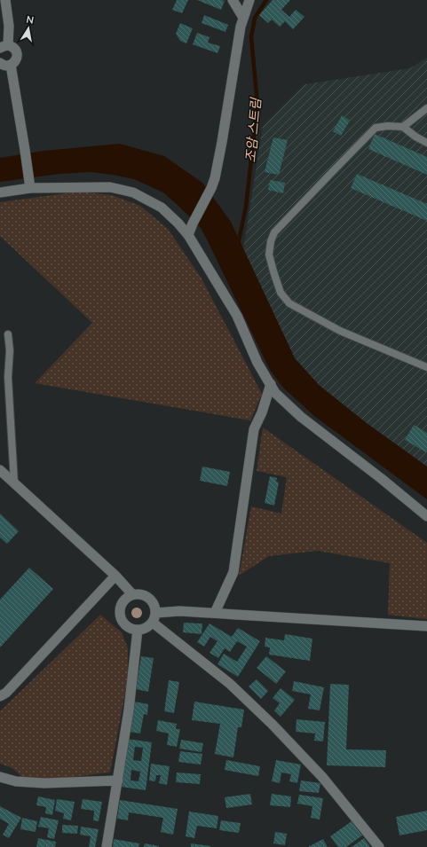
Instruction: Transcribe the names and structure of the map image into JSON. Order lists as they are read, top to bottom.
{
  "water": ["조암 스트림"],
  "north": "top"
}
